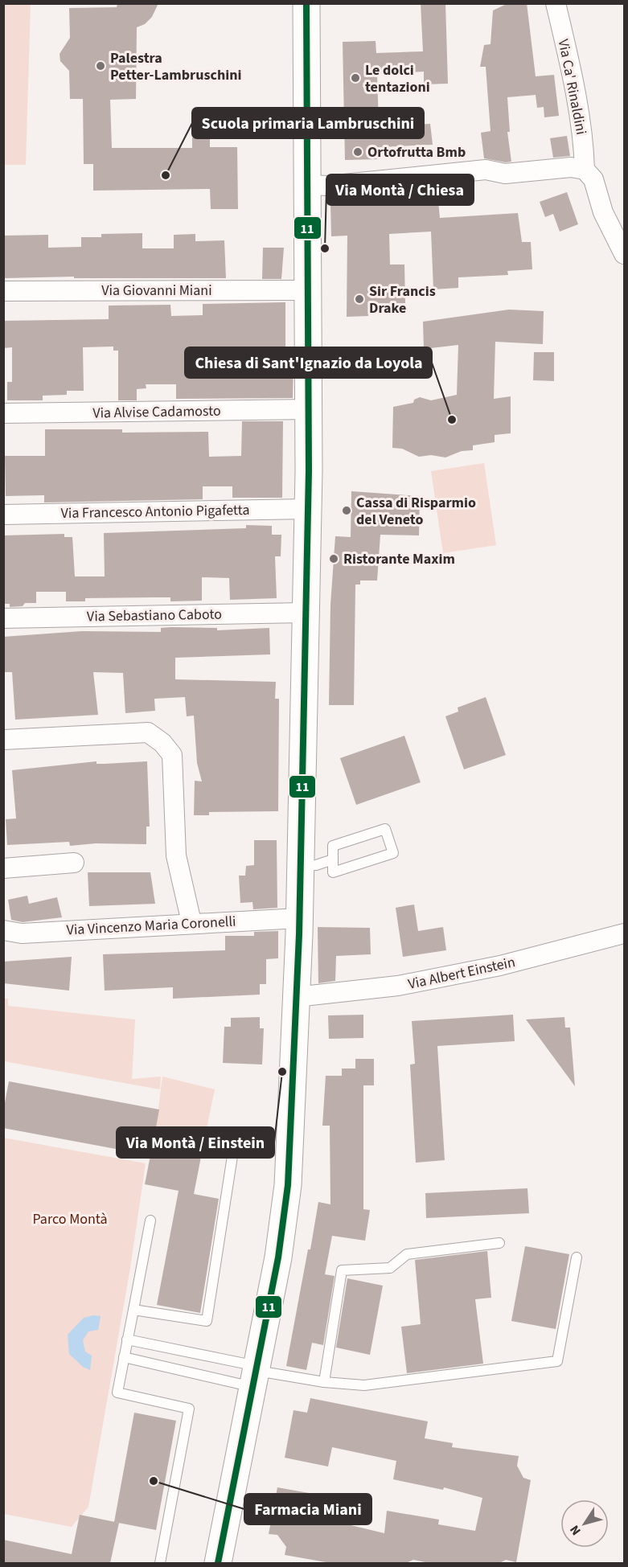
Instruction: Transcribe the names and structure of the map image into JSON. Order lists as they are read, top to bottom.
{
  "streets": {
    "street": [
      "Via Ca' Rinaldini",
      "Via Giovanni Miani",
      "Via Alvise Cadamosto",
      "Via Francesco Antonio Pigafetta",
      "Via Sebastiano Caboto",
      "Via Vincenzo Maria Coronelli",
      "Via Albert Einstein"
    ]
  },
  "parks": ["Parco Montà"],
  "places": [
    "Palestra Petter-Lambruschini",
    "Le dolci tentazioni",
    "Ortofrutta Bmb",
    "Scuola primaria Lambruschini",
    "Via Montà / Chiesa",
    "Sir Francis Drake",
    "Chiesa di Sant'Ignazio da Loyola",
    "Cassa di Risparmio del Veneto",
    "Ristorante Maxim",
    "Via Montà / Einstein",
    "Farmacia Miani"
  ],
  "lines": ["transit line 11"],
  "north": "bottom left"
}
